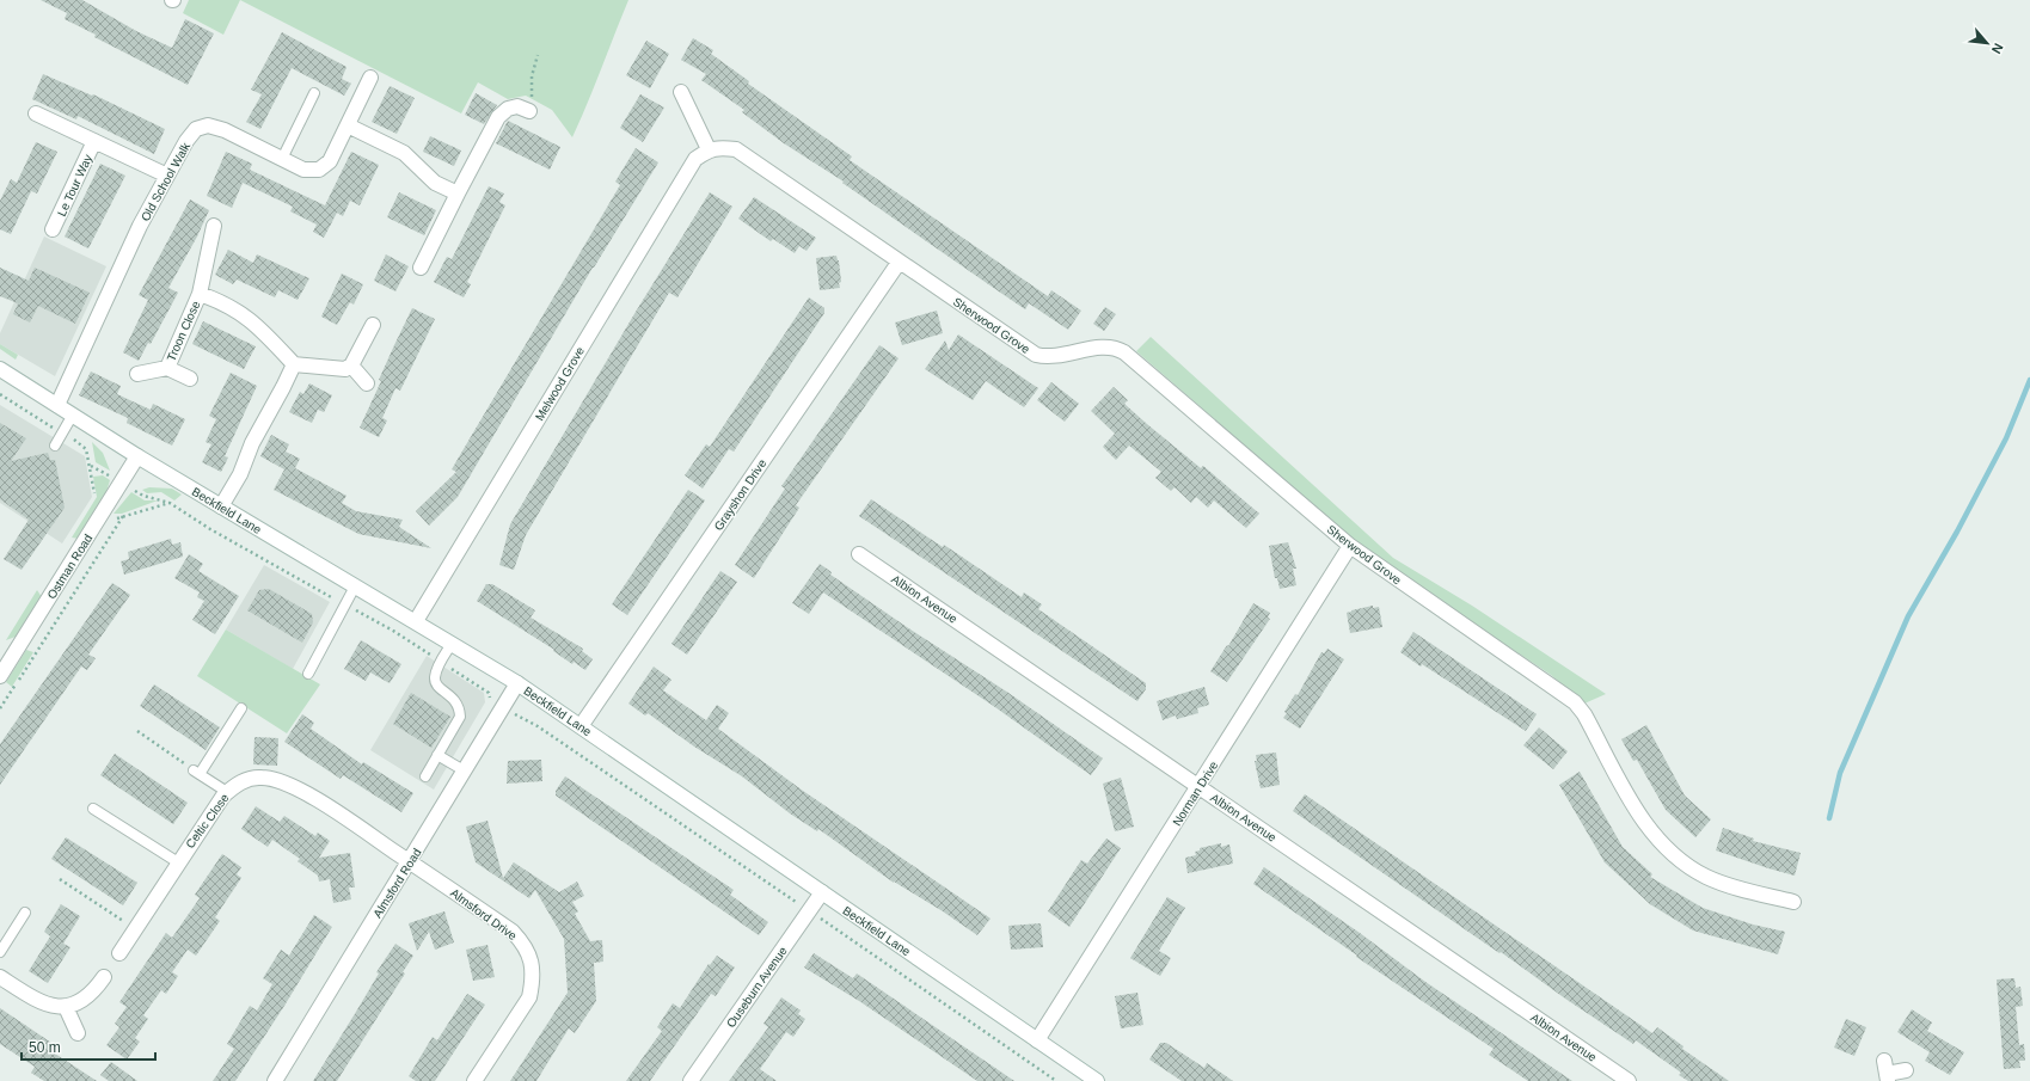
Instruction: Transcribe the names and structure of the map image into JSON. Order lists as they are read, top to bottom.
{
  "streets": {
    "street": [
      "Old School Walk",
      "Le Tour Way",
      "Sherwood Grove",
      "Troon Close",
      "Melwood Grove",
      "Grayshon Drive",
      "Beckfield Lane",
      "Ostman Road",
      "Albion Avenue",
      "Norman Drive",
      "Celtic Close",
      "Almsford Road",
      "Almsford Drive",
      "Ouseburn Avenue"
    ]
  },
  "crossings": [
    ["Old School Walk", "Le Tour Way"],
    ["Old School Walk", "Beckfield Lane"],
    ["Sherwood Grove", "Grayshon Drive"],
    ["Sherwood Grove", "Norman Drive"],
    ["Melwood Grove", "Beckfield Lane"],
    ["Grayshon Drive", "Beckfield Lane"],
    ["Beckfield Lane", "Ostman Road"],
    ["Beckfield Lane", "Norman Drive"],
    ["Beckfield Lane", "Almsford Road"],
    ["Beckfield Lane", "Ouseburn Avenue"],
    ["Albion Avenue", "Norman Drive"],
    ["Celtic Close", "Almsford Road"],
    ["Celtic Close", "Almsford Drive"],
    ["Almsford Road", "Almsford Drive"]
  ],
  "scale_bar": "50 m",
  "north": "bottom right"
}
